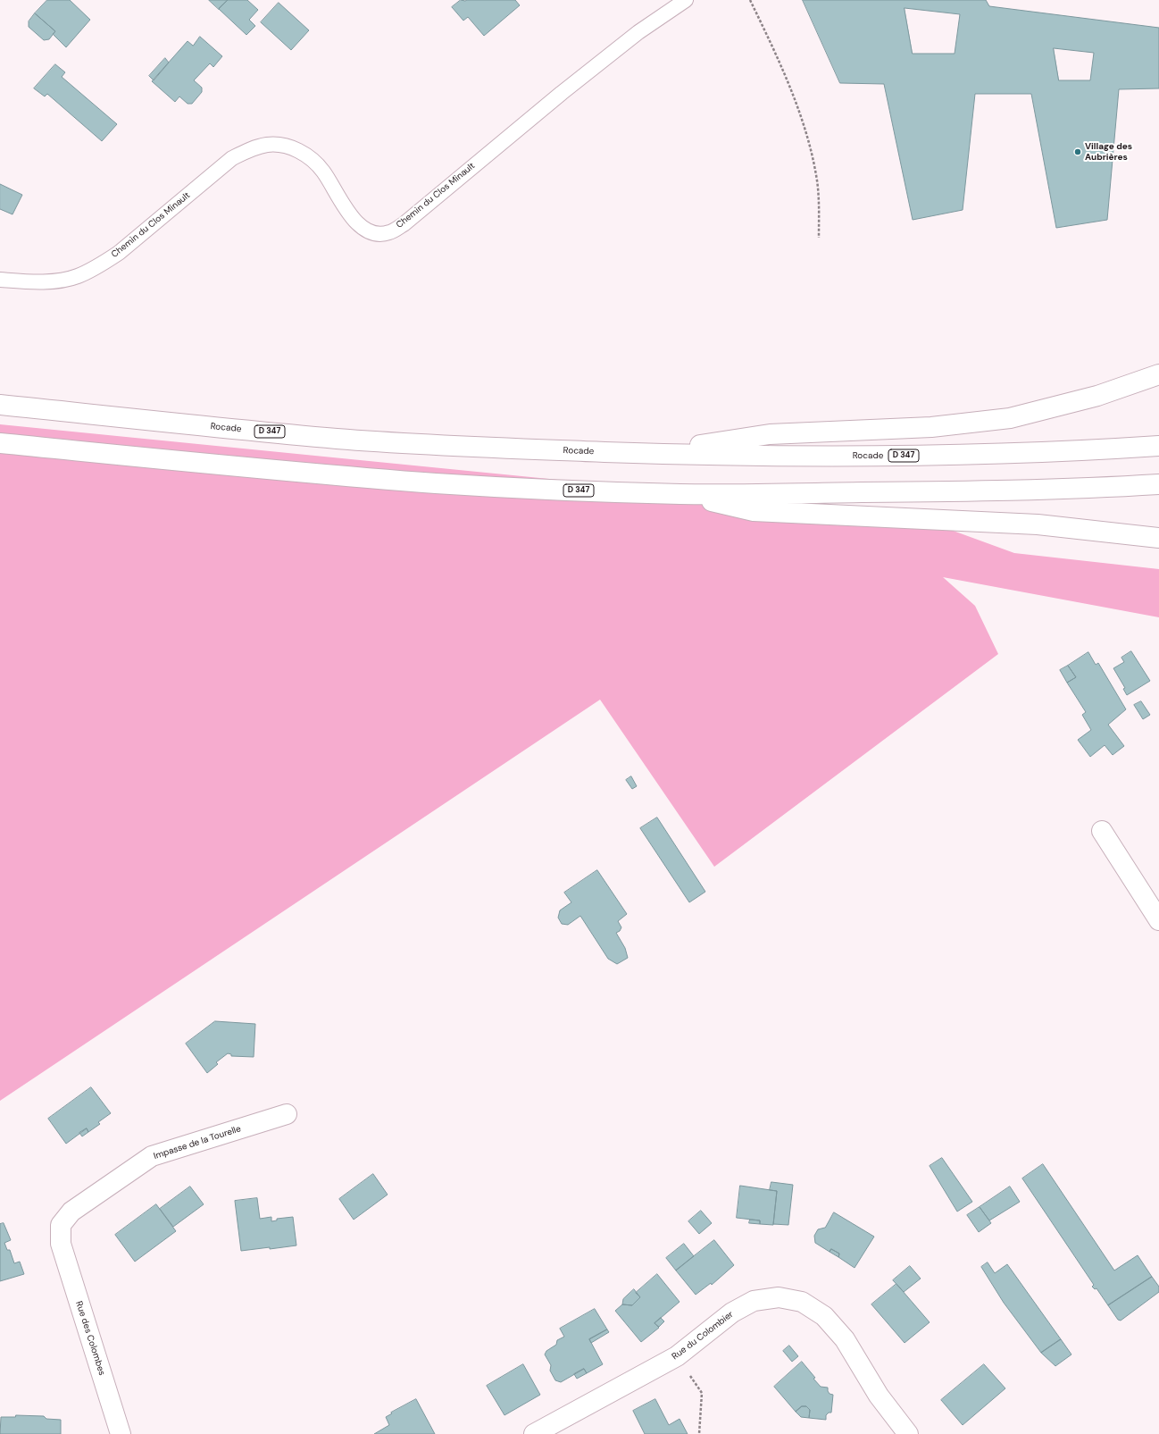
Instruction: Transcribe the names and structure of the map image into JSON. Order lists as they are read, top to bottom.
{
  "streets": {
    "main road": [
      "Rocade",
      "D 347",
      "Impasse de la Tourelle",
      "Rue du Colombier",
      "Rue des Colombes"
    ],
    "lane": ["Chemin du Clos Minault"]
  },
  "crossings": [
    ["Impasse de la Tourelle", "Rue des Colombes"]
  ],
  "places": ["Village des Aubrières"]
}
